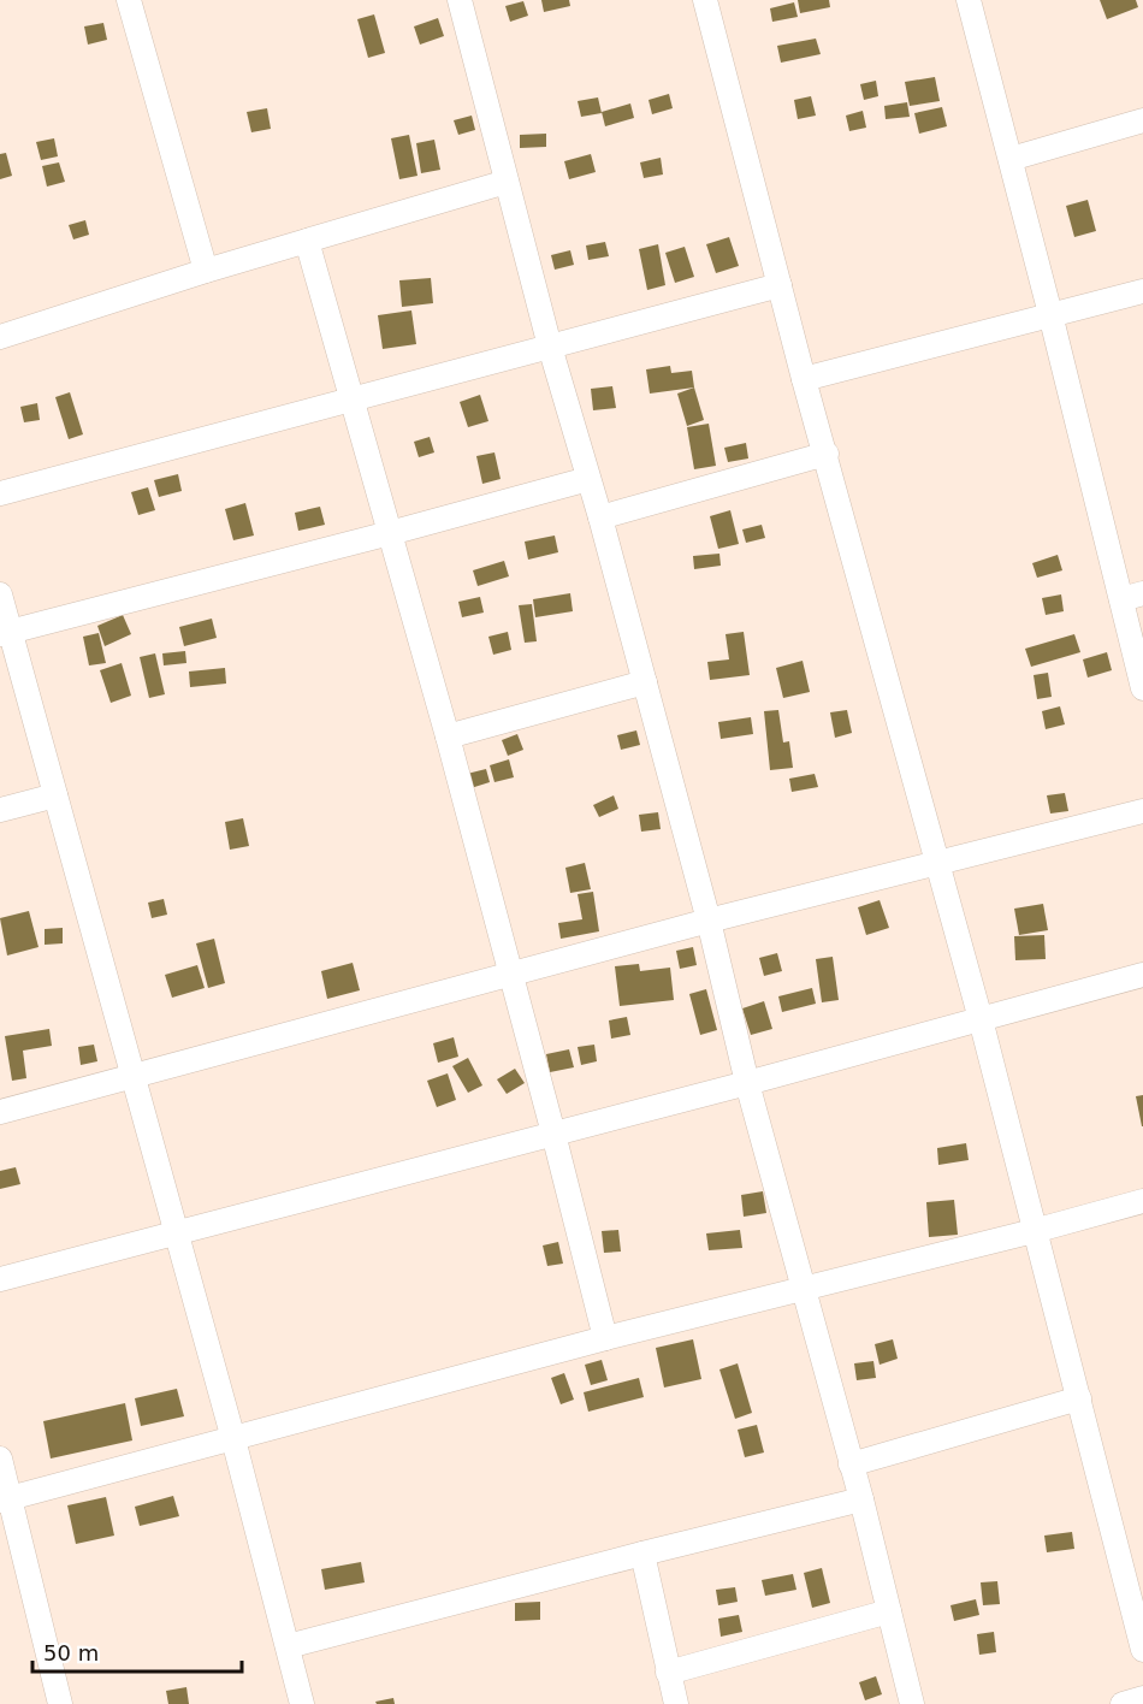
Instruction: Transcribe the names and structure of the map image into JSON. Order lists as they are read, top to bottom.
{
  "scale_bar": "50 m"
}
